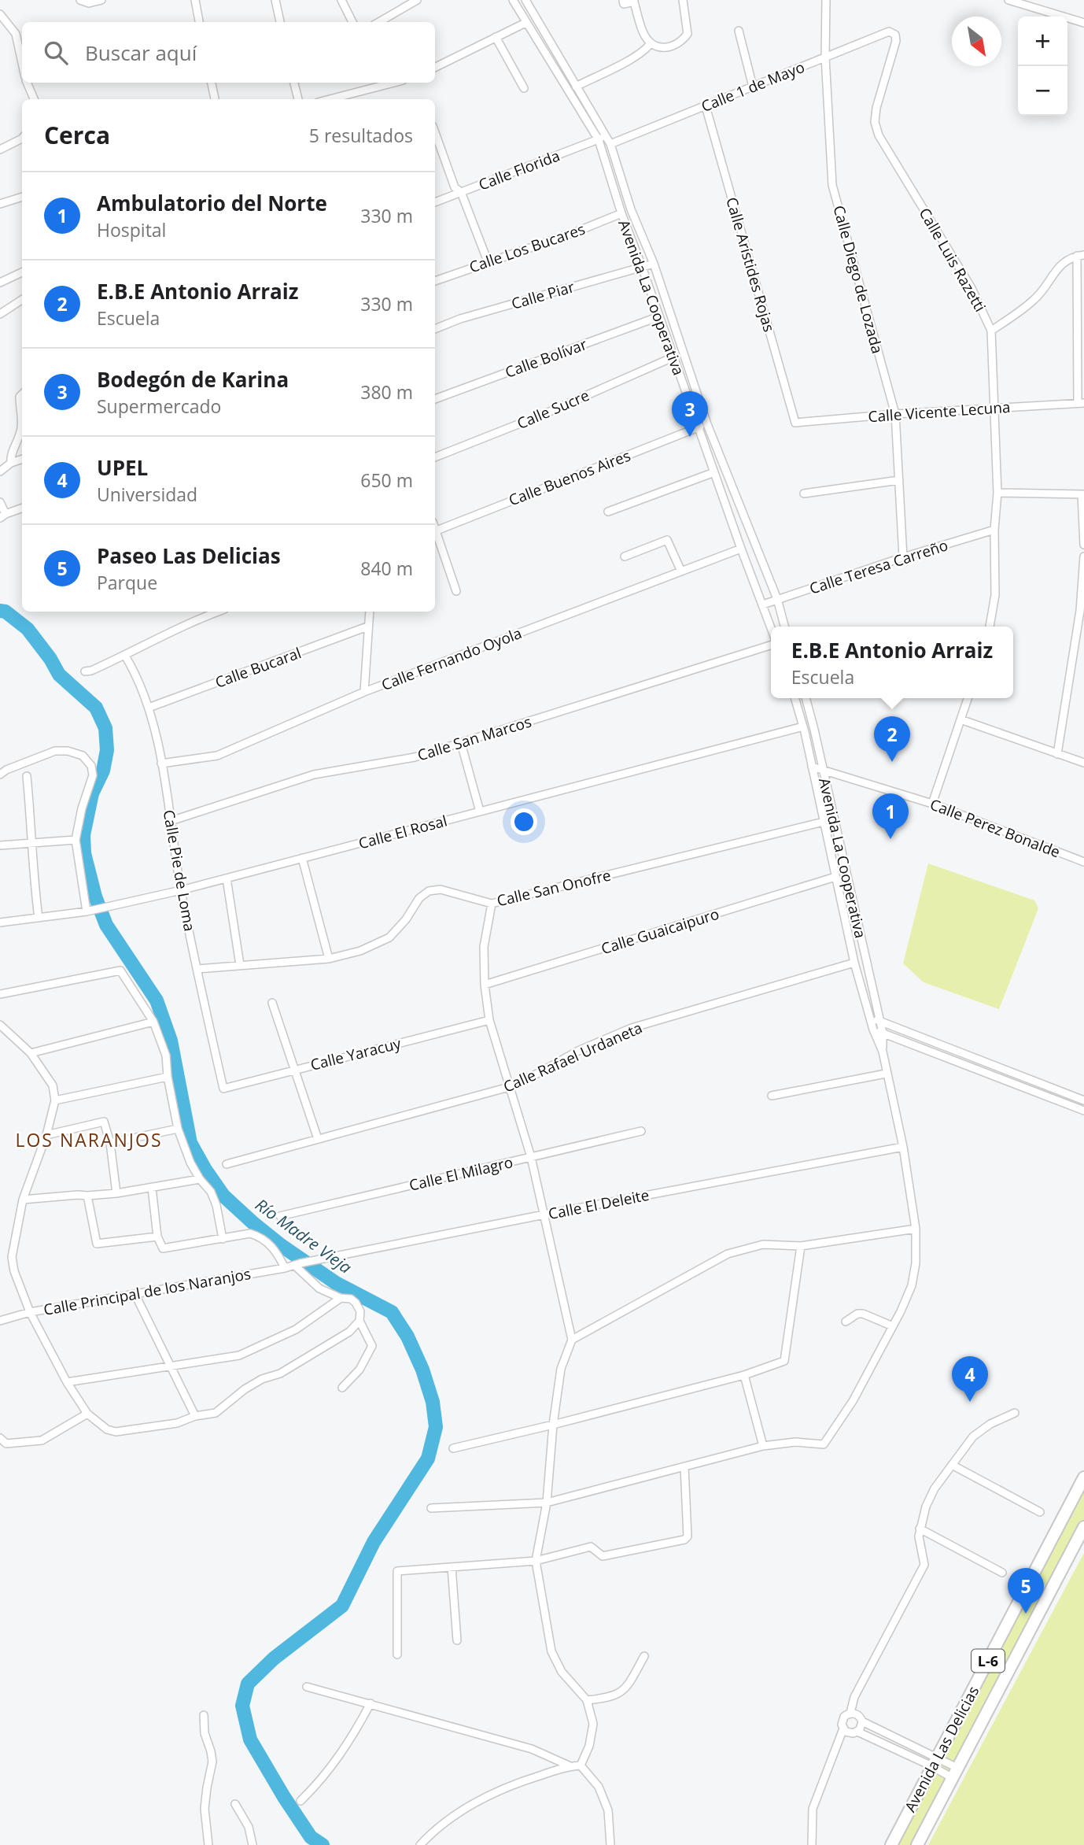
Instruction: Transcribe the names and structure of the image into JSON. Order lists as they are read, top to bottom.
{
  "streets": {
    "main road": ["L-6", "Avenida Las Delicias"],
    "street": [
      "Calle 1 de Mayo",
      "Calle Florida",
      "Calle Los Bucares",
      "Calle Luis Razetti",
      "Calle Arístides Rojas",
      "Calle Diego de Lozada",
      "Calle Piar",
      "Avenida La Cooperativa",
      "Calle Bolívar",
      "Calle Sucre",
      "Calle Vicente Lecuna",
      "Calle Buenos Aires",
      "Calle Teresa Carreño",
      "Calle Fernando Oyola",
      "Calle Bucaral",
      "Calle San Marcos",
      "Calle Perez Bonalde",
      "Calle El Rosal",
      "Calle Pie de Loma",
      "Calle San Onofre",
      "Calle Guaicaipuro",
      "Calle Yaracuy",
      "Calle Rafael Urdaneta",
      "Calle El Milagro",
      "Calle El Deleite",
      "Calle Principal de los Naranjos"
    ]
  },
  "crossings": [
    ["Calle 1 de Mayo", "Calle Luis Razetti"],
    ["Calle 1 de Mayo", "Calle Arístides Rojas"],
    ["Calle 1 de Mayo", "Calle Diego de Lozada"],
    ["Calle 1 de Mayo", "Avenida La Cooperativa"],
    ["Calle Florida", "Avenida La Cooperativa"],
    ["Calle Los Bucares", "Avenida La Cooperativa"],
    ["Calle Luis Razetti", "Calle Vicente Lecuna"],
    ["Calle Luis Razetti", "Calle Teresa Carreño"],
    ["Calle Arístides Rojas", "Calle Vicente Lecuna"],
    ["Calle Diego de Lozada", "Calle Vicente Lecuna"],
    ["Calle Diego de Lozada", "Calle Teresa Carreño"],
    ["Calle Piar", "Avenida La Cooperativa"],
    ["Avenida La Cooperativa", "Calle Bolívar"],
    ["Avenida La Cooperativa", "Calle Sucre"],
    ["Avenida La Cooperativa", "Calle Buenos Aires"],
    ["Avenida La Cooperativa", "Calle Teresa Carreño"],
    ["Avenida La Cooperativa", "Calle Fernando Oyola"],
    ["Avenida La Cooperativa", "Calle Perez Bonalde"],
    ["Avenida La Cooperativa", "Calle El Rosal"],
    ["Avenida La Cooperativa", "Calle San Onofre"],
    ["Avenida La Cooperativa", "Calle Guaicaipuro"],
    ["Avenida La Cooperativa", "Calle Rafael Urdaneta"],
    ["Avenida La Cooperativa", "Calle El Deleite"],
    ["Calle Fernando Oyola", "Calle Pie de Loma"],
    ["Calle Bucaral", "Calle Pie de Loma"],
    ["Calle San Marcos", "Calle Pie de Loma"],
    ["Calle El Rosal", "Calle Pie de Loma"],
    ["Calle Pie de Loma", "Calle San Onofre"],
    ["Calle Pie de Loma", "Calle Yaracuy"],
    ["Calle El Deleite", "Calle Principal de los Naranjos"]
  ],
  "districts": ["LOS NARANJOS"],
  "water": ["Río Madre Vieja"],
  "north": "bottom right",
  "page": {
    "map_buttons": ["+", "−"],
    "search": "Buscar aquí",
    "heading": ["Cerca", "5 resultados"],
    "list": [
      {
        "mark": "1",
        "name": "Ambulatorio del Norte",
        "note": "Hospital",
        "value": "330 m"
      },
      {
        "mark": "2",
        "name": "E.B.E Antonio Arraiz",
        "note": "Escuela",
        "value": "330 m"
      },
      {
        "mark": "3",
        "name": "Bodegón de Karina",
        "note": "Supermercado",
        "value": "380 m"
      },
      {
        "mark": "4",
        "name": "UPEL",
        "note": "Universidad",
        "value": "650 m"
      },
      {
        "mark": "5",
        "name": "Paseo Las Delicias",
        "note": "Parque",
        "value": "840 m"
      }
    ],
    "pins": [
      "3",
      "2",
      "1",
      "4",
      "5"
    ],
    "popup": ["E.B.E Antonio Arraiz", "Escuela"]
  }
}
